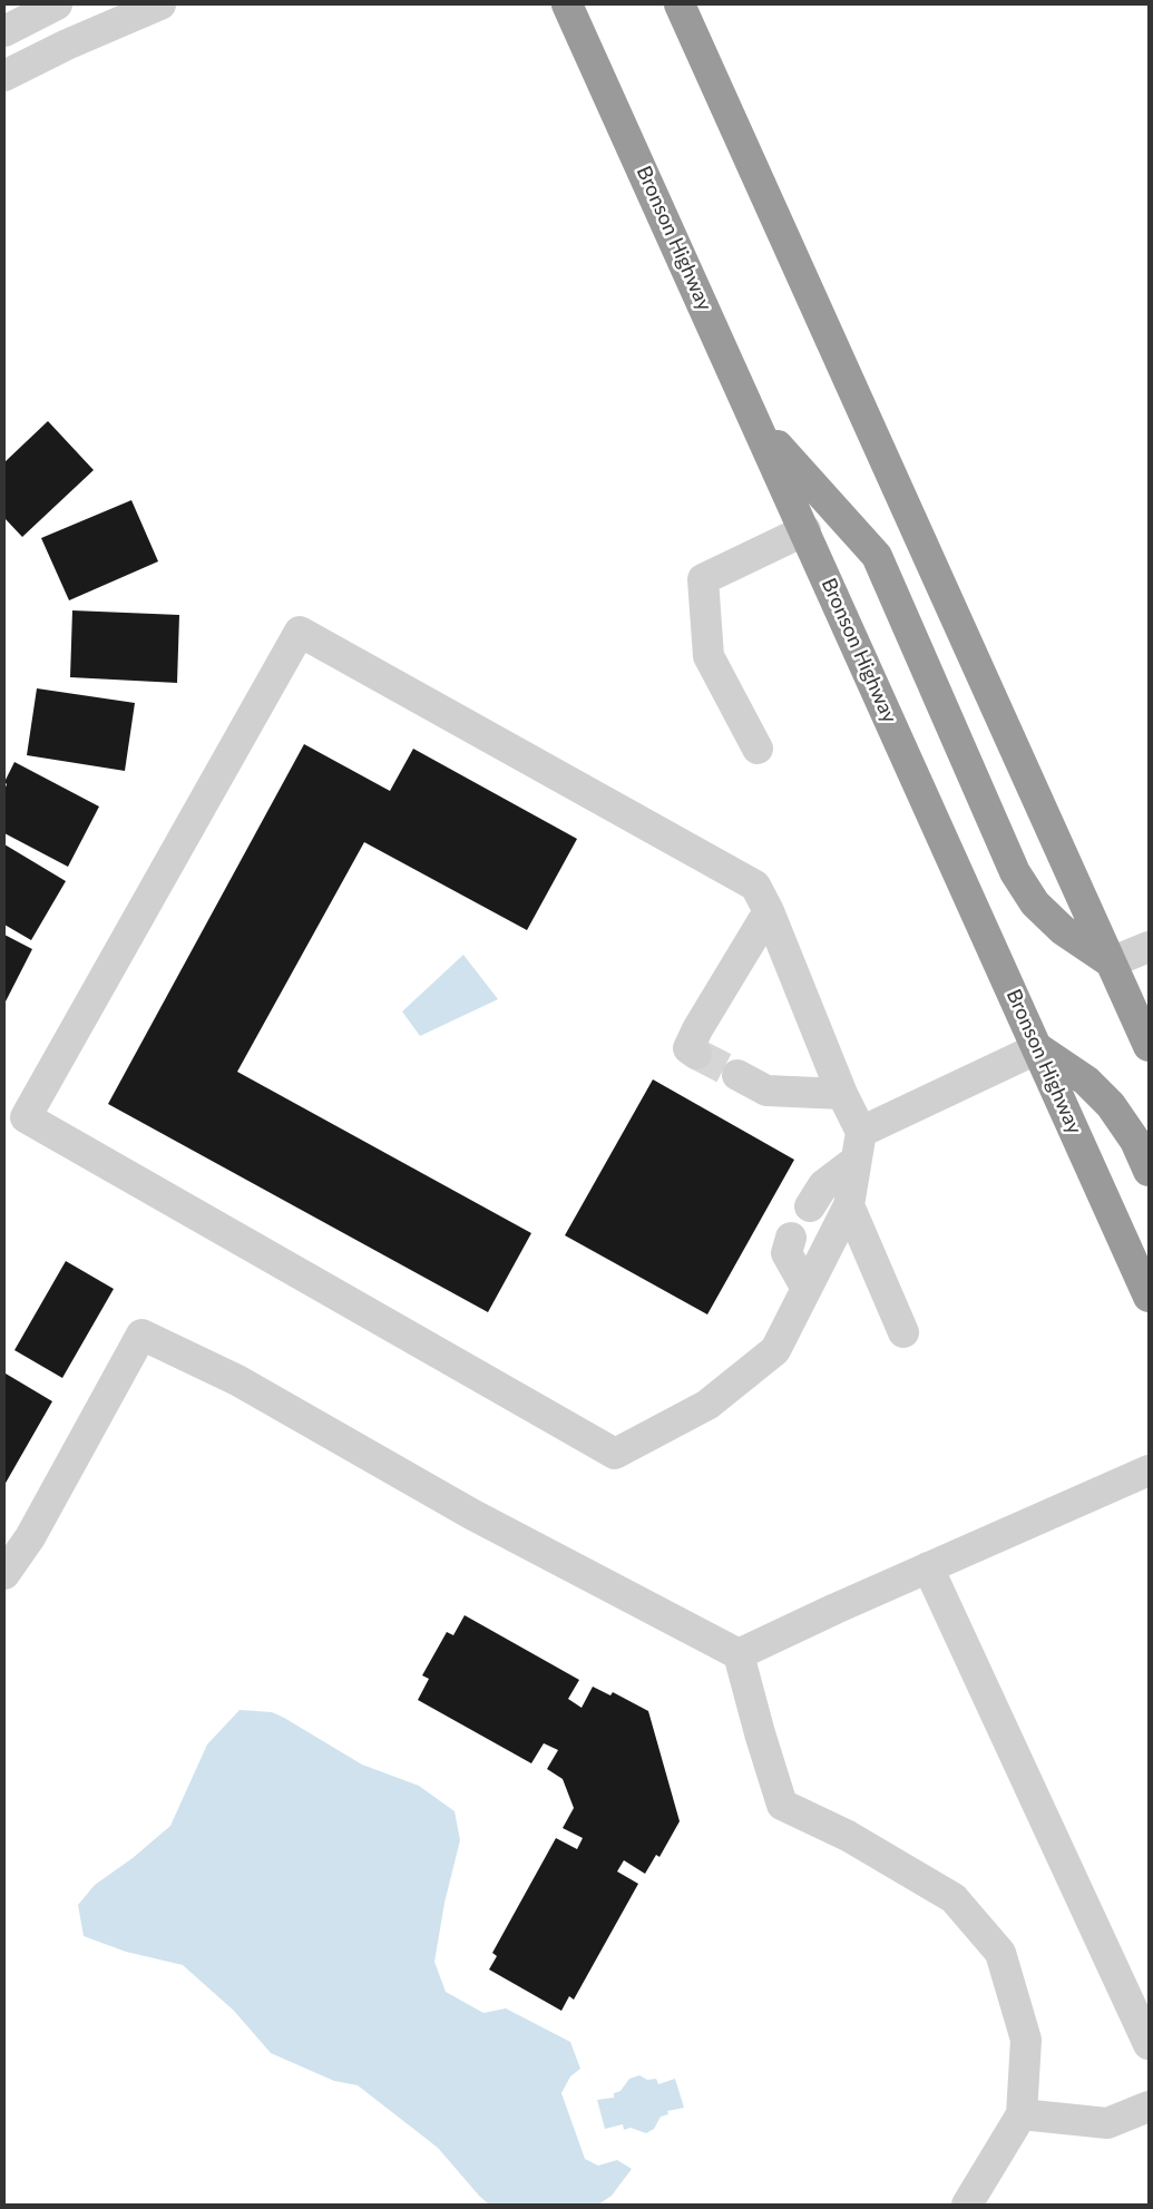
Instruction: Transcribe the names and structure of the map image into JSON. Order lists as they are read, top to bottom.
{
  "streets": {
    "highway": ["Bronson Highway"]
  }
}
